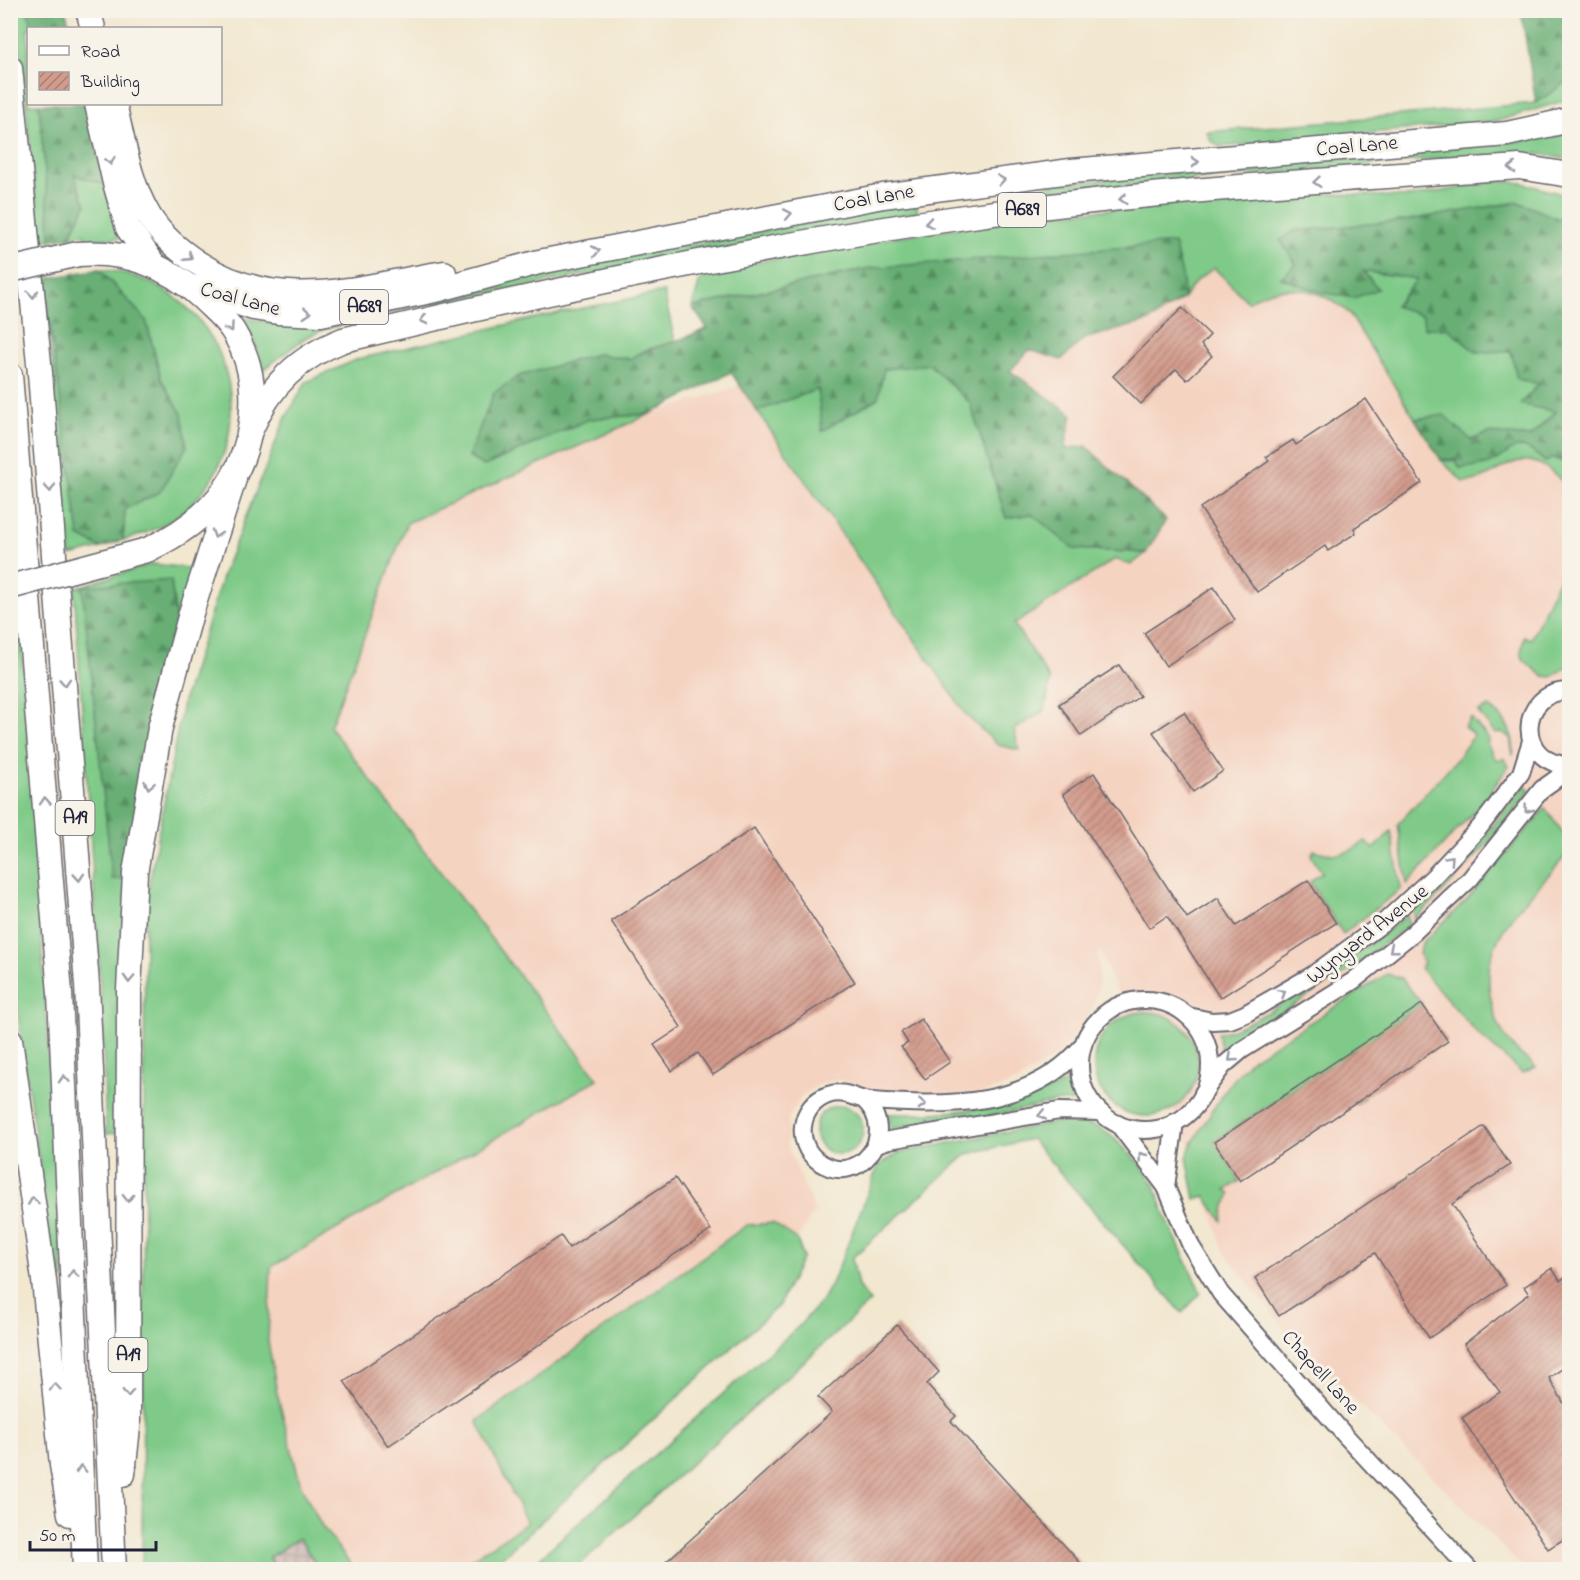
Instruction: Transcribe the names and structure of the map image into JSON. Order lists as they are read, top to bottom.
{
  "streets": {
    "highway": ["Coal Lane", "A689", "A19"],
    "street": ["Wynyard Avenue", "Chapell Lane"]
  },
  "crossings": [
    ["Coal Lane", "A689"],
    ["A689", "A19"],
    ["Wynyard Avenue", "Chapell Lane"]
  ],
  "legend": ["Road", "Building"],
  "scale_bar": "50 m"
}
